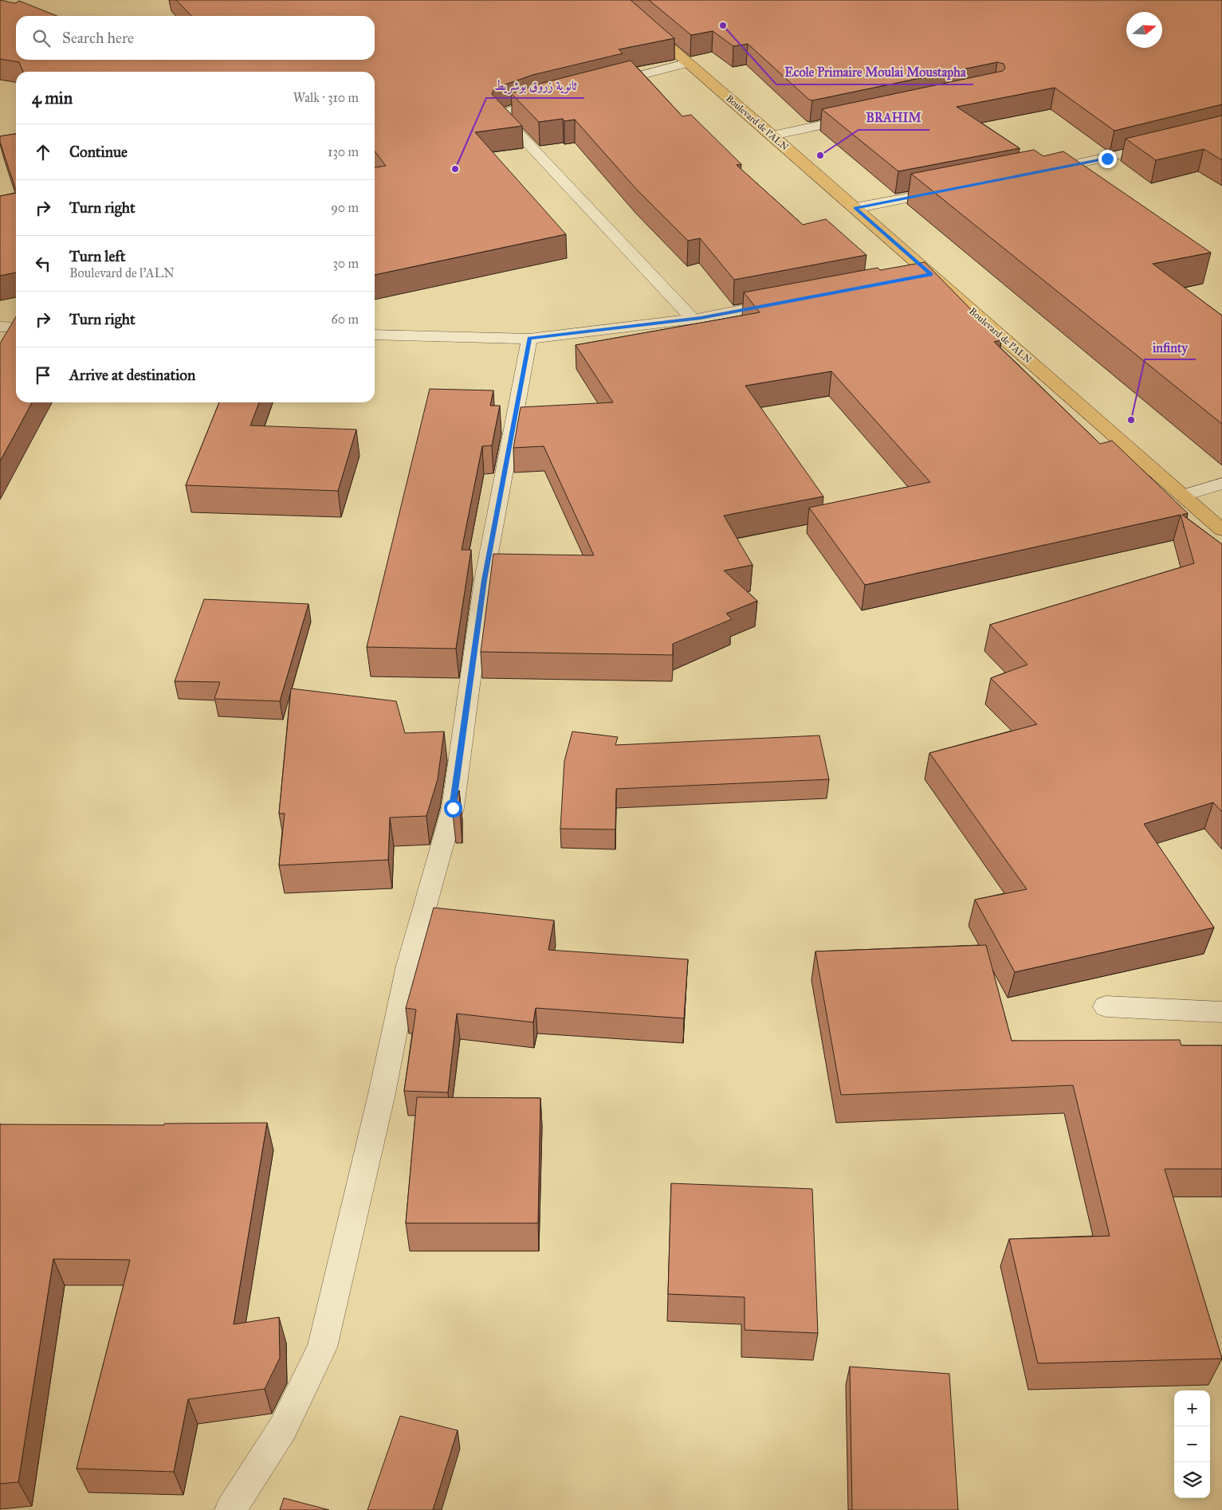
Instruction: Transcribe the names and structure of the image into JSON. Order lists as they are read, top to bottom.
{
  "streets": {
    "main road": ["Boulevard de l'ALN"]
  },
  "places": [
    "Ecole Primaire Moulai Moustapha",
    "BRAHIM",
    "ثانوية زروق بوشريط",
    "infinty"
  ],
  "north": "right",
  "page": {
    "search": "Search here",
    "heading": ["4 min", "Walk · 310 m"],
    "list": [
      ["Continue", "130 m"],
      ["Turn right", "90 m"],
      ["Turn left", "Boulevard de l'ALN", "30 m"],
      ["Turn right", "60 m"],
      "Arrive at destination"
    ],
    "map_buttons": ["+", "−"]
  }
}
